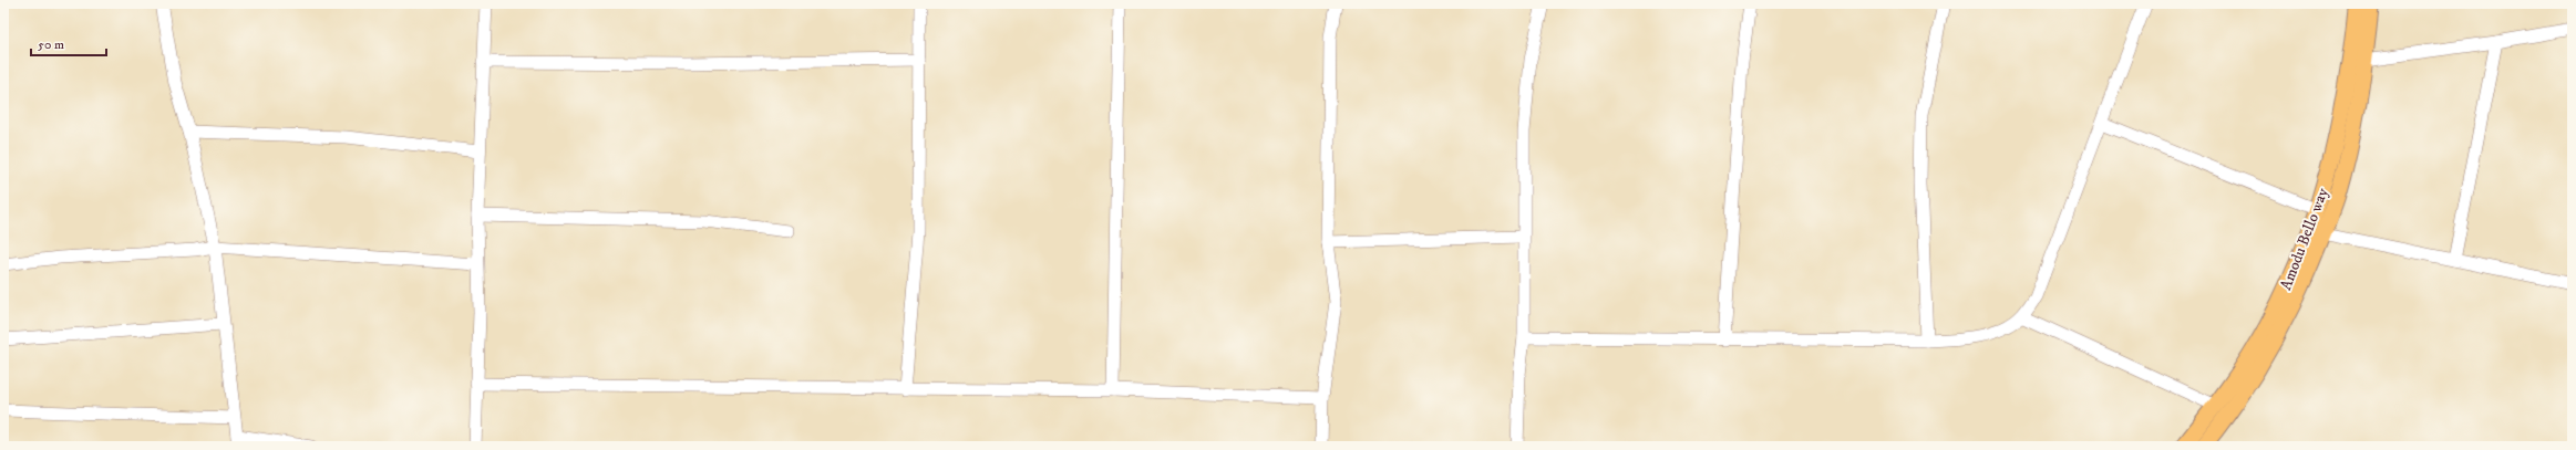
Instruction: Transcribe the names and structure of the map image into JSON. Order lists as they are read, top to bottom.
{
  "streets": {
    "main road": ["Amodu Bello way"]
  },
  "scale_bar": "50 m"
}
